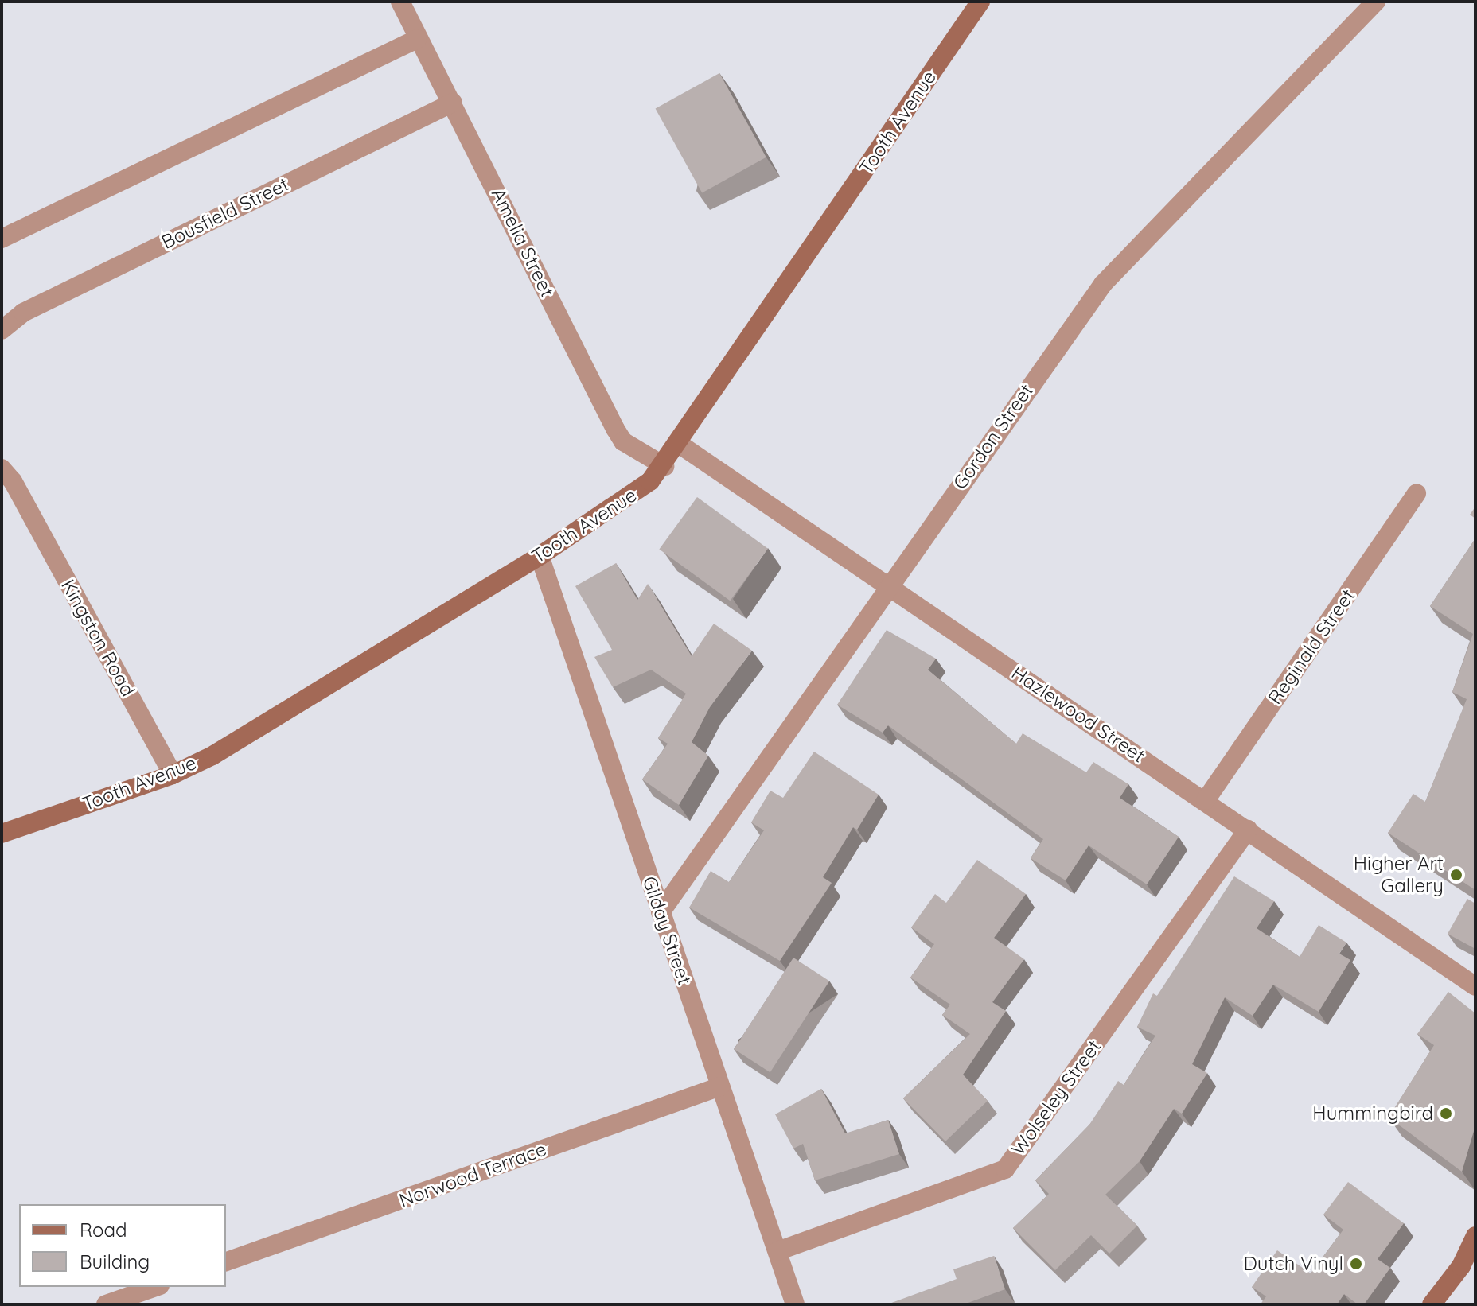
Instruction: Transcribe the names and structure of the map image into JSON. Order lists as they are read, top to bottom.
{
  "streets": {
    "street": [
      "Tooth Avenue",
      "Bousfield Street",
      "Amelia Street",
      "Gordon Street",
      "Kingston Road",
      "Reginald Street",
      "Hazlewood Street",
      "Gilday Street",
      "Wolseley Street",
      "Norwood Terrace"
    ]
  },
  "crossings": [
    ["Tooth Avenue", "Amelia Street"],
    ["Tooth Avenue", "Kingston Road"],
    ["Tooth Avenue", "Hazlewood Street"],
    ["Tooth Avenue", "Gilday Street"],
    ["Bousfield Street", "Amelia Street"],
    ["Gordon Street", "Hazlewood Street"],
    ["Gordon Street", "Gilday Street"],
    ["Reginald Street", "Hazlewood Street"],
    ["Hazlewood Street", "Wolseley Street"],
    ["Gilday Street", "Wolseley Street"],
    ["Gilday Street", "Norwood Terrace"]
  ],
  "places": ["Higher Art Gallery", "Hummingbird", "Dutch Vinyl"],
  "legend": ["Road", "Building"]
}
